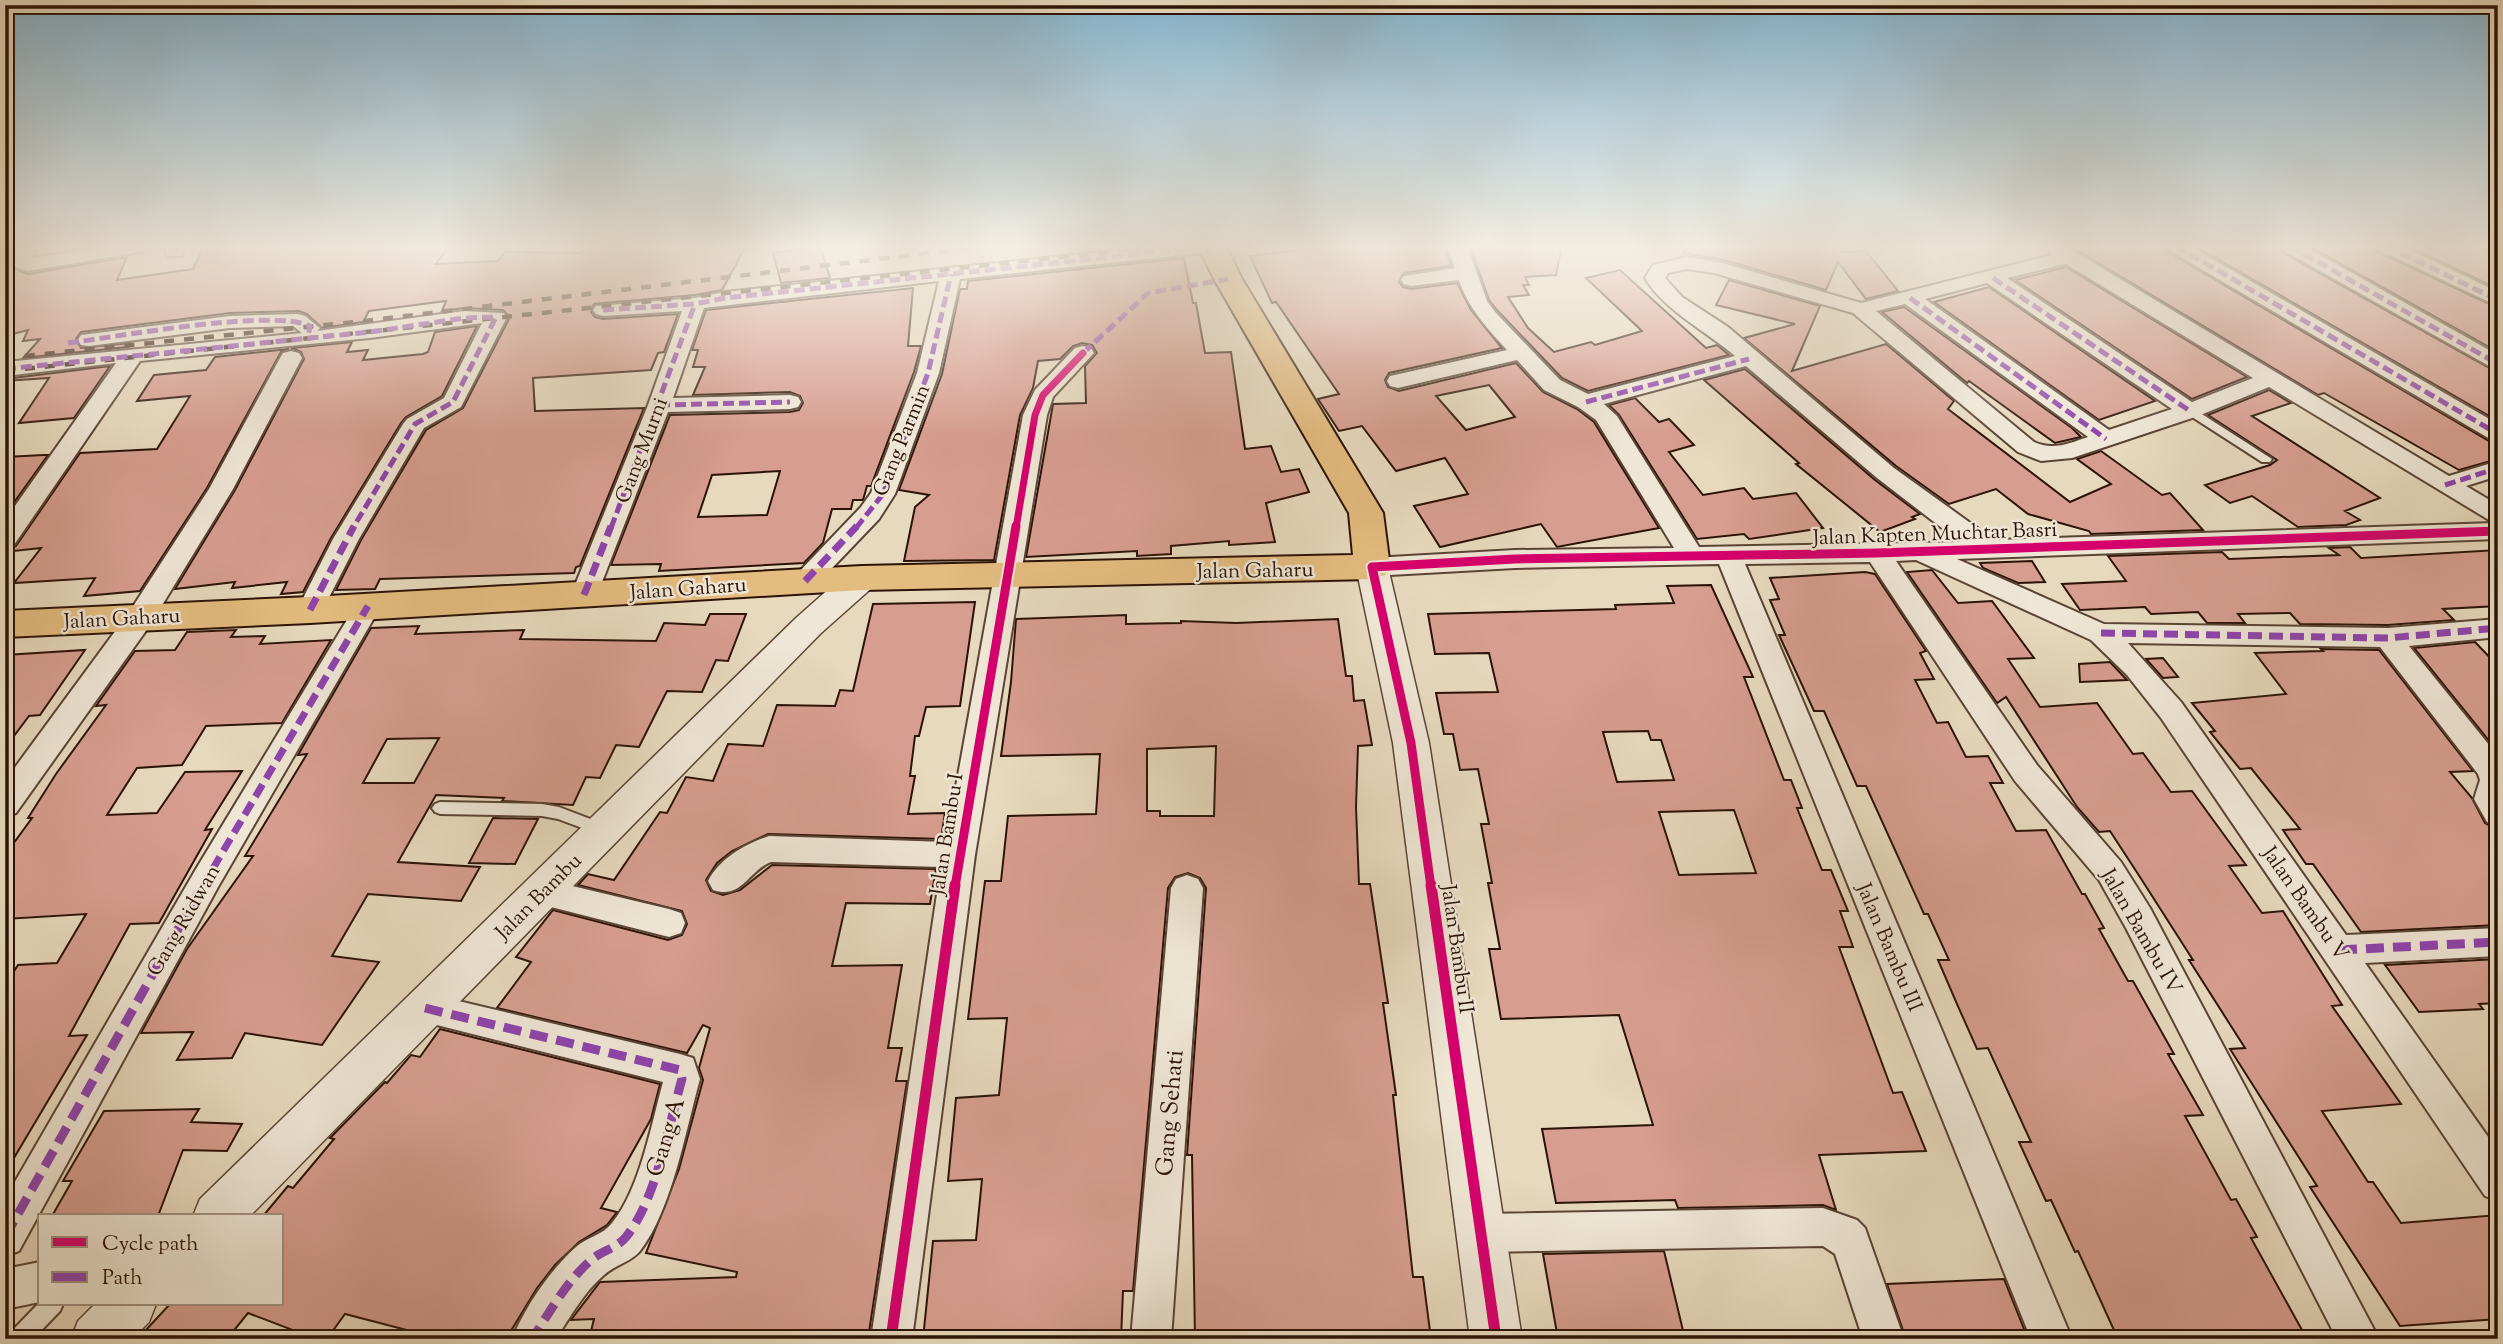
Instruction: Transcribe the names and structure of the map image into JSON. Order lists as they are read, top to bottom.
{
  "streets": {
    "main road": ["Jalan Gaharu", "Jalan Bambu II"],
    "street": [
      "Gang Parmin",
      "Gang Murni",
      "Jalan Kapten Muchtar Basri",
      "Jalan Bambu I",
      "Jalan Bambu",
      "Jalan Bambu V",
      "Gang Ridwan",
      "Jalan Bambu IV",
      "Jalan Bambu III",
      "Gang Sehati",
      "Gang A"
    ]
  },
  "crossings": [
    ["Gang Parmin", "Jalan Gaharu"],
    ["Gang Parmin", "Jalan Bambu"],
    ["Gang Murni", "Jalan Gaharu"],
    ["Jalan Kapten Muchtar Basri", "Jalan Gaharu"],
    ["Jalan Kapten Muchtar Basri", "Jalan Bambu IV"],
    ["Jalan Kapten Muchtar Basri", "Jalan Bambu III"],
    ["Jalan Kapten Muchtar Basri", "Jalan Bambu II"],
    ["Jalan Gaharu", "Jalan Bambu I"],
    ["Jalan Gaharu", "Jalan Bambu"],
    ["Jalan Gaharu", "Gang Ridwan"],
    ["Jalan Gaharu", "Jalan Bambu II"],
    ["Jalan Bambu", "Gang A"]
  ],
  "legend": ["Cycle path", "Path"]
}
